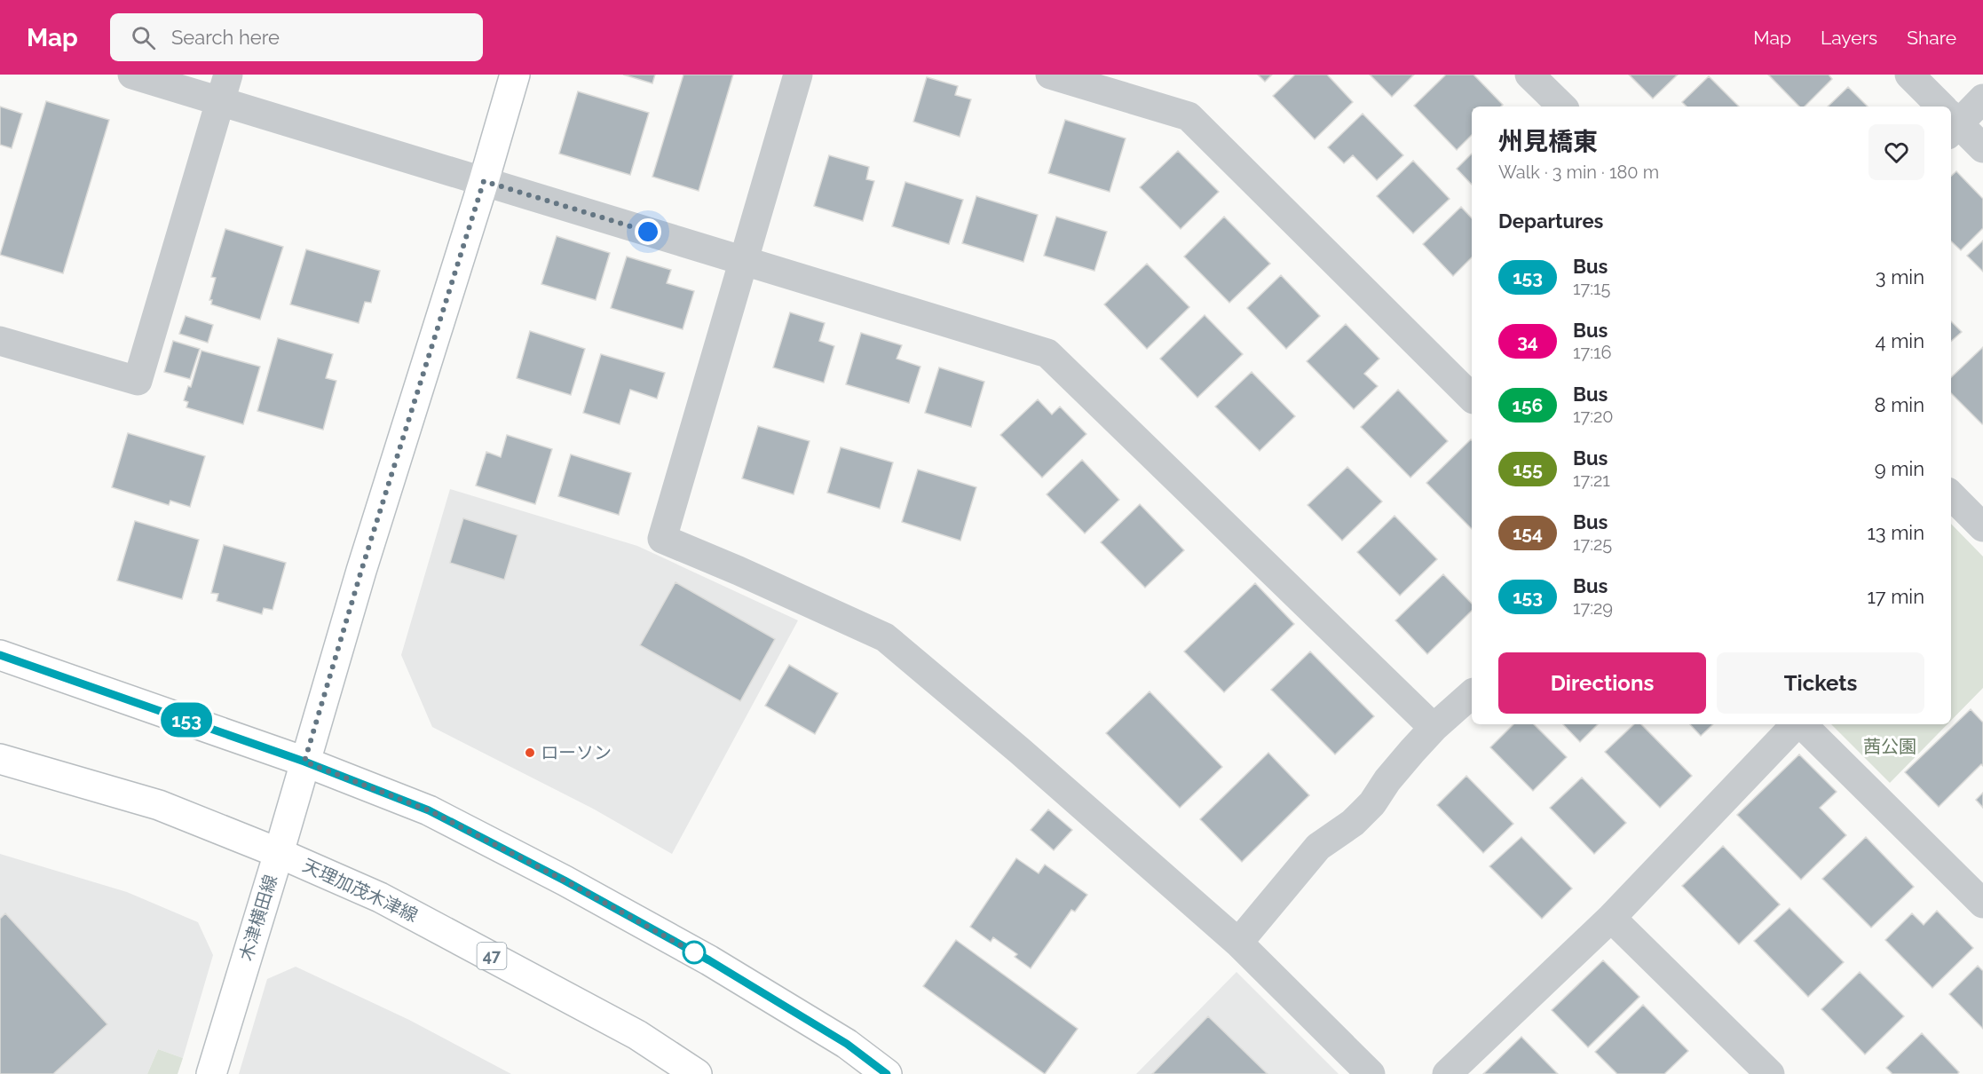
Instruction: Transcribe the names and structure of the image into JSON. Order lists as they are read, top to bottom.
{
  "streets": {
    "main road": ["天理加茂木津線", "木津横田線", "47"]
  },
  "crossings": [
    ["天理加茂木津線", "木津横田線"]
  ],
  "parks": ["茜公園"],
  "places": ["ローソン"],
  "lines": ["bus line 153"],
  "page": {
    "header": "Map",
    "search": "Search here",
    "nav": ["Map", "Layers", "Share"],
    "on_map": "153",
    "heading": [
      ["州見橋東", "Walk · 3 min · 180 m"],
      "Departures"
    ],
    "list": [
      {
        "mark": "153",
        "name": "Bus",
        "note": "17:15",
        "value": "3 min"
      },
      {
        "mark": "34",
        "name": "Bus",
        "note": "17:16",
        "value": "4 min"
      },
      {
        "mark": "156",
        "name": "Bus",
        "note": "17:20",
        "value": "8 min"
      },
      {
        "mark": "155",
        "name": "Bus",
        "note": "17:21",
        "value": "9 min"
      },
      {
        "mark": "154",
        "name": "Bus",
        "note": "17:25",
        "value": "13 min"
      },
      {
        "mark": "153",
        "name": "Bus",
        "note": "17:29",
        "value": "17 min"
      }
    ],
    "buttons": ["Directions", "Tickets"]
  }
}
